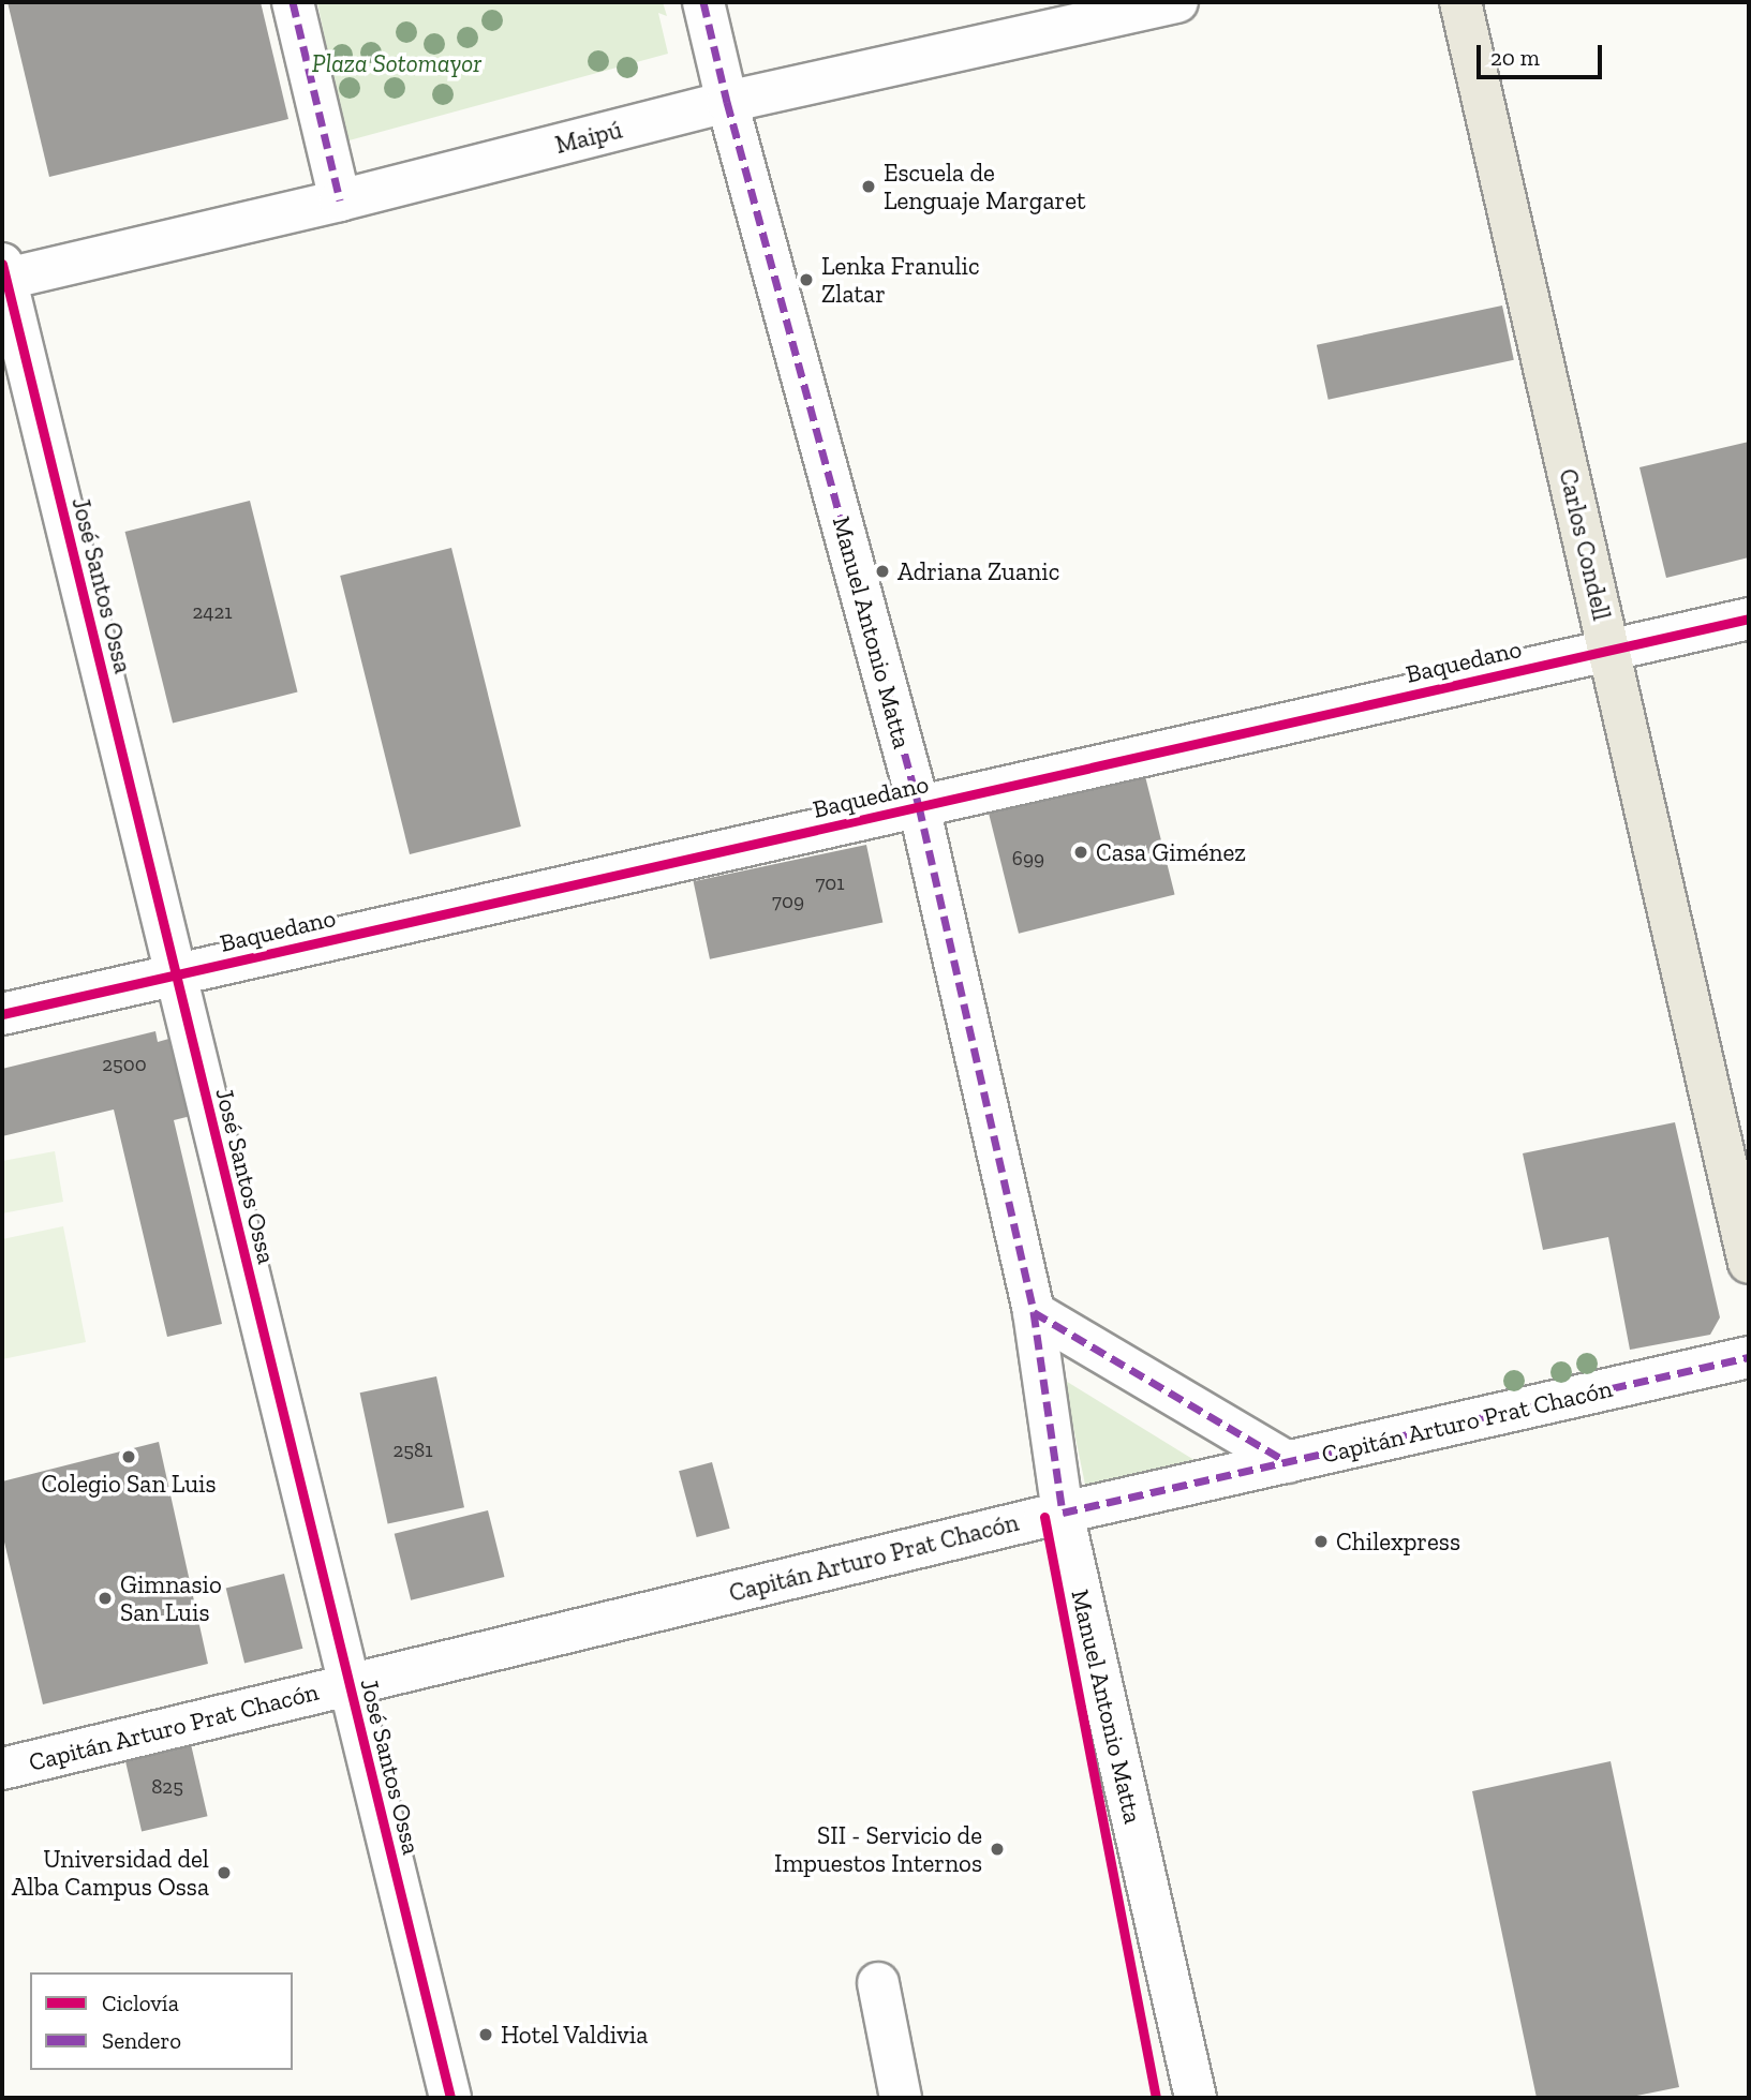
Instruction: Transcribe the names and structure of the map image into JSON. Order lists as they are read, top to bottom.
{
  "streets": {
    "main road": ["Carlos Condell"],
    "street": [
      "Maipú",
      "José Santos Ossa",
      "Manuel Antonio Matta",
      "Baquedano",
      "Capitán Arturo Prat Chacón"
    ]
  },
  "crossings": [
    ["Maipú", "José Santos Ossa"],
    ["Maipú", "Manuel Antonio Matta"],
    ["Carlos Condell", "Baquedano"],
    ["José Santos Ossa", "Baquedano"],
    ["José Santos Ossa", "Capitán Arturo Prat Chacón"],
    ["Manuel Antonio Matta", "Baquedano"],
    ["Manuel Antonio Matta", "Capitán Arturo Prat Chacón"]
  ],
  "parks": ["Plaza Sotomayor"],
  "places": [
    "Escuela de Lenguaje Margaret",
    "Lenka Franulic Zlatar",
    "Adriana Zuanic",
    "Casa Giménez",
    "Colegio San Luis",
    "Chilexpress",
    "Gimnasio San Luis",
    "SII - Servicio de Impuestos Internos",
    "Universidad del Alba Campus Ossa",
    "Hotel Valdivia"
  ],
  "house_numbers": [
    "2421",
    "699",
    "701",
    "709",
    "2500",
    "2581",
    "825"
  ],
  "legend": ["Ciclovía", "Sendero"],
  "scale_bar": "20 m"
}
